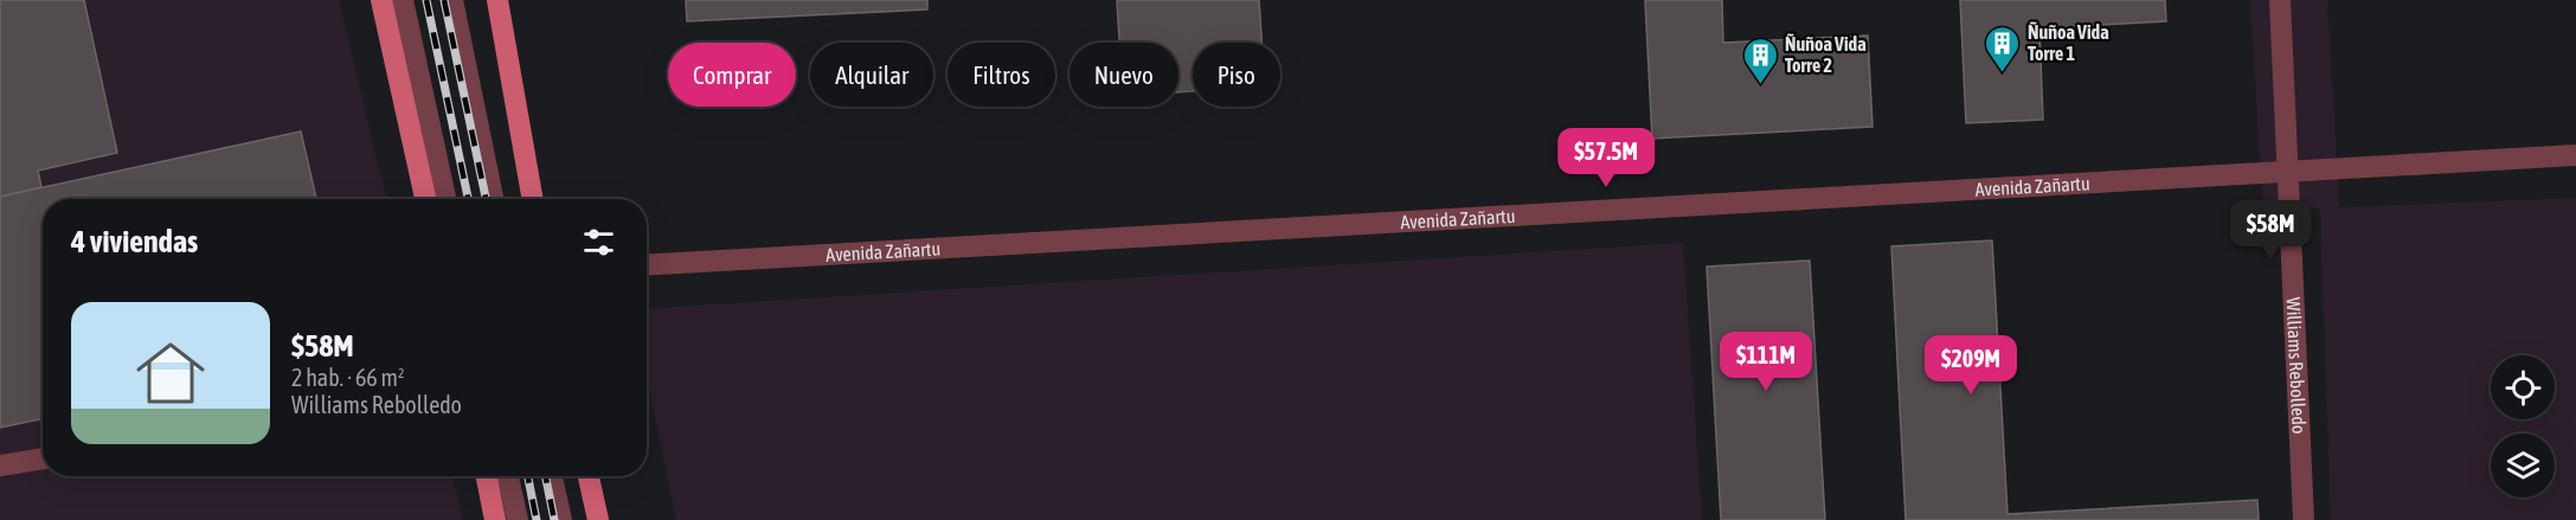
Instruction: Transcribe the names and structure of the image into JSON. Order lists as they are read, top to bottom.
{
  "streets": {
    "street": ["Avenida Zañartu", "Williams Rebolledo"]
  },
  "crossings": [
    ["Avenida Zañartu", "Williams Rebolledo"]
  ],
  "places": {
    "building": ["Ñuñoa Vida Torre 1", "Ñuñoa Vida Torre 2"]
  },
  "page": {
    "chip": [
      "Comprar",
      "Alquilar",
      "Filtros",
      "Nuevo",
      "Piso"
    ],
    "price": [
      "$57.5M",
      "$58M",
      "$111M",
      "$209M"
    ],
    "heading": "4 viviendas",
    "list": [
      {
        "name": "$58M",
        "note": "2 hab. · 66 m² · Williams Rebolledo"
      }
    ]
  }
}
